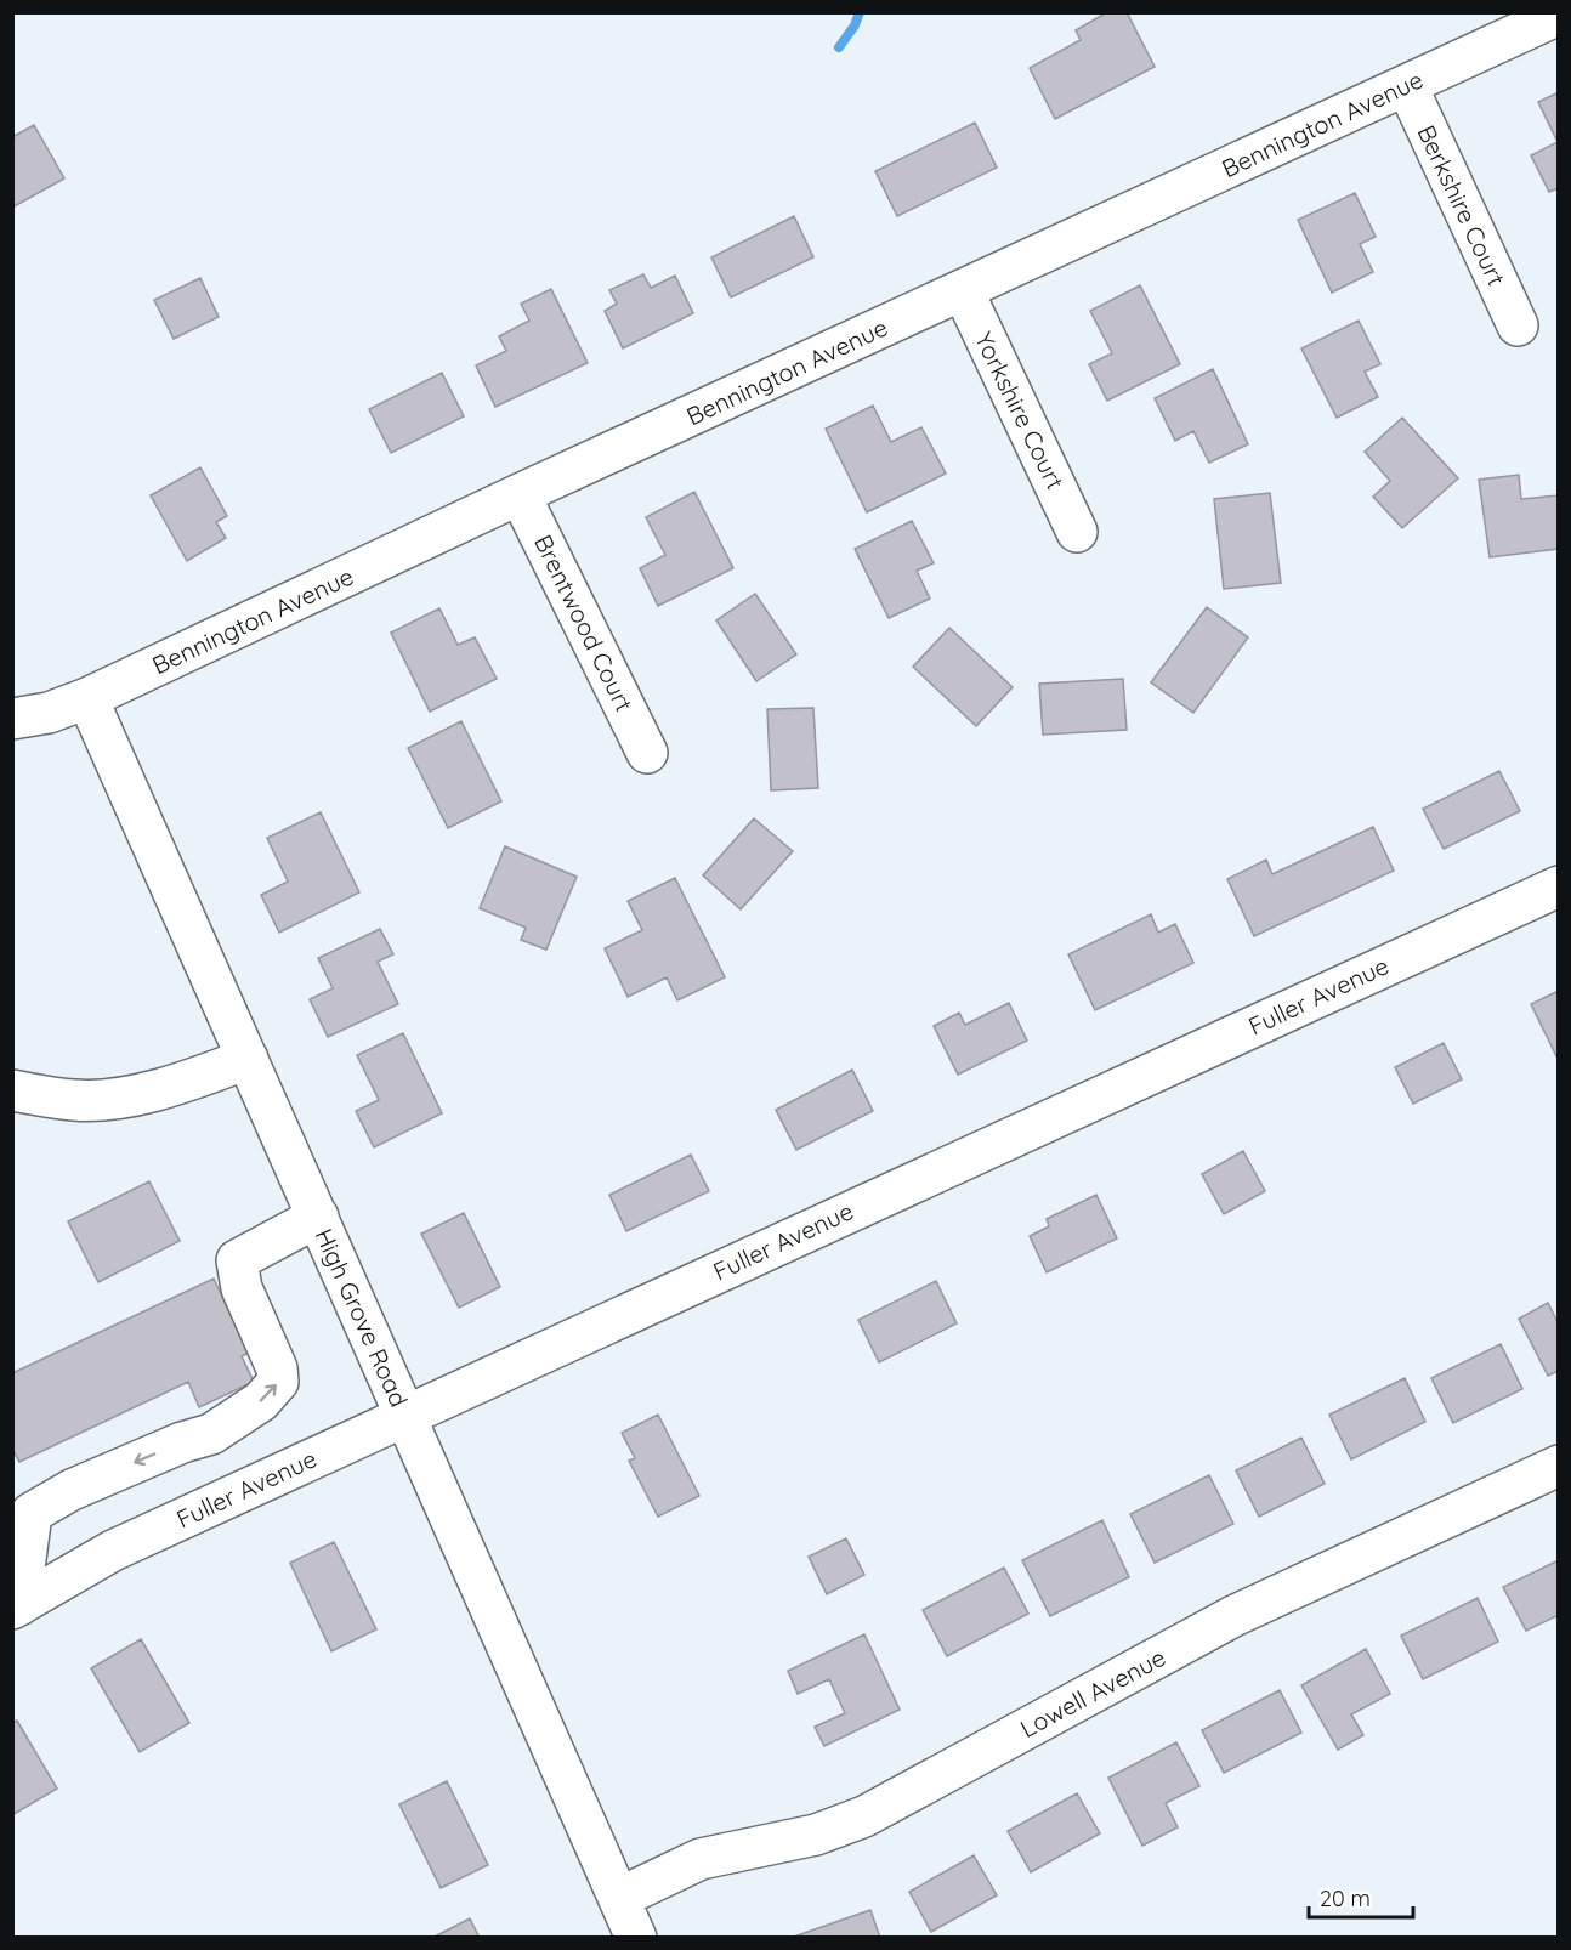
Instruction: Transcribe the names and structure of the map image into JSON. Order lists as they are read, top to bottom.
{
  "streets": {
    "street": [
      "Bennington Avenue",
      "Berkshire Court",
      "Yorkshire Court",
      "Brentwood Court",
      "Fuller Avenue",
      "High Grove Road",
      "Lowell Avenue"
    ]
  },
  "crossings": [
    ["Bennington Avenue", "Berkshire Court"],
    ["Bennington Avenue", "Yorkshire Court"],
    ["Bennington Avenue", "Brentwood Court"],
    ["Bennington Avenue", "High Grove Road"],
    ["Fuller Avenue", "High Grove Road"],
    ["High Grove Road", "Lowell Avenue"]
  ],
  "scale_bar": "20 m"
}
